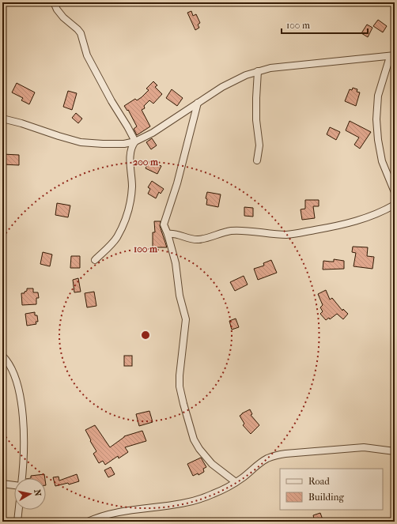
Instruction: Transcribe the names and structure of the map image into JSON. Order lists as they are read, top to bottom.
{
  "legend": ["Road", "Building"],
  "scale_bar": "100 m",
  "north": "right",
  "rings": ["200 m", "100 m"]
}
